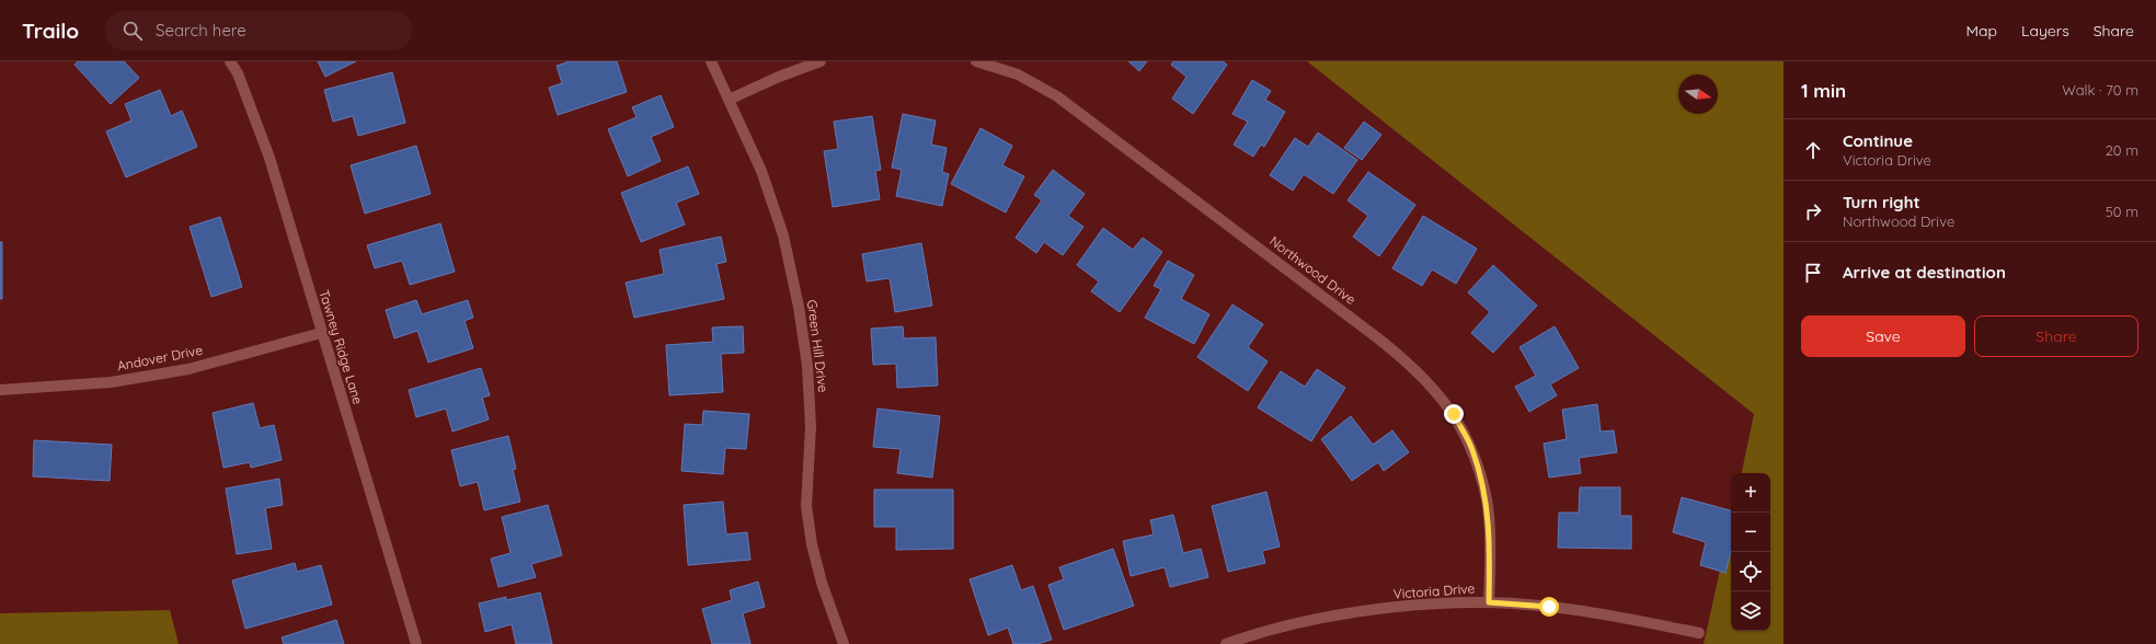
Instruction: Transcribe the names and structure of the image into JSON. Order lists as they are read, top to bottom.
{
  "streets": {
    "street": [
      "Northwood Drive",
      "Green Hill Drive",
      "Tawney Ridge Lane",
      "Andover Drive",
      "Victoria Drive"
    ]
  },
  "crossings": [
    ["Northwood Drive", "Victoria Drive"],
    ["Tawney Ridge Lane", "Andover Drive"]
  ],
  "north": "right",
  "page": {
    "header": "Trailo",
    "search": "Search here",
    "nav": ["Map", "Layers", "Share"],
    "heading": ["1 min", "Walk · 70 m"],
    "list": [
      ["Continue", "Victoria Drive", "20 m"],
      ["Turn right", "Northwood Drive", "50 m"],
      "Arrive at destination"
    ],
    "buttons": ["Save", "Share"],
    "map_buttons": ["+", "−"]
  }
}
